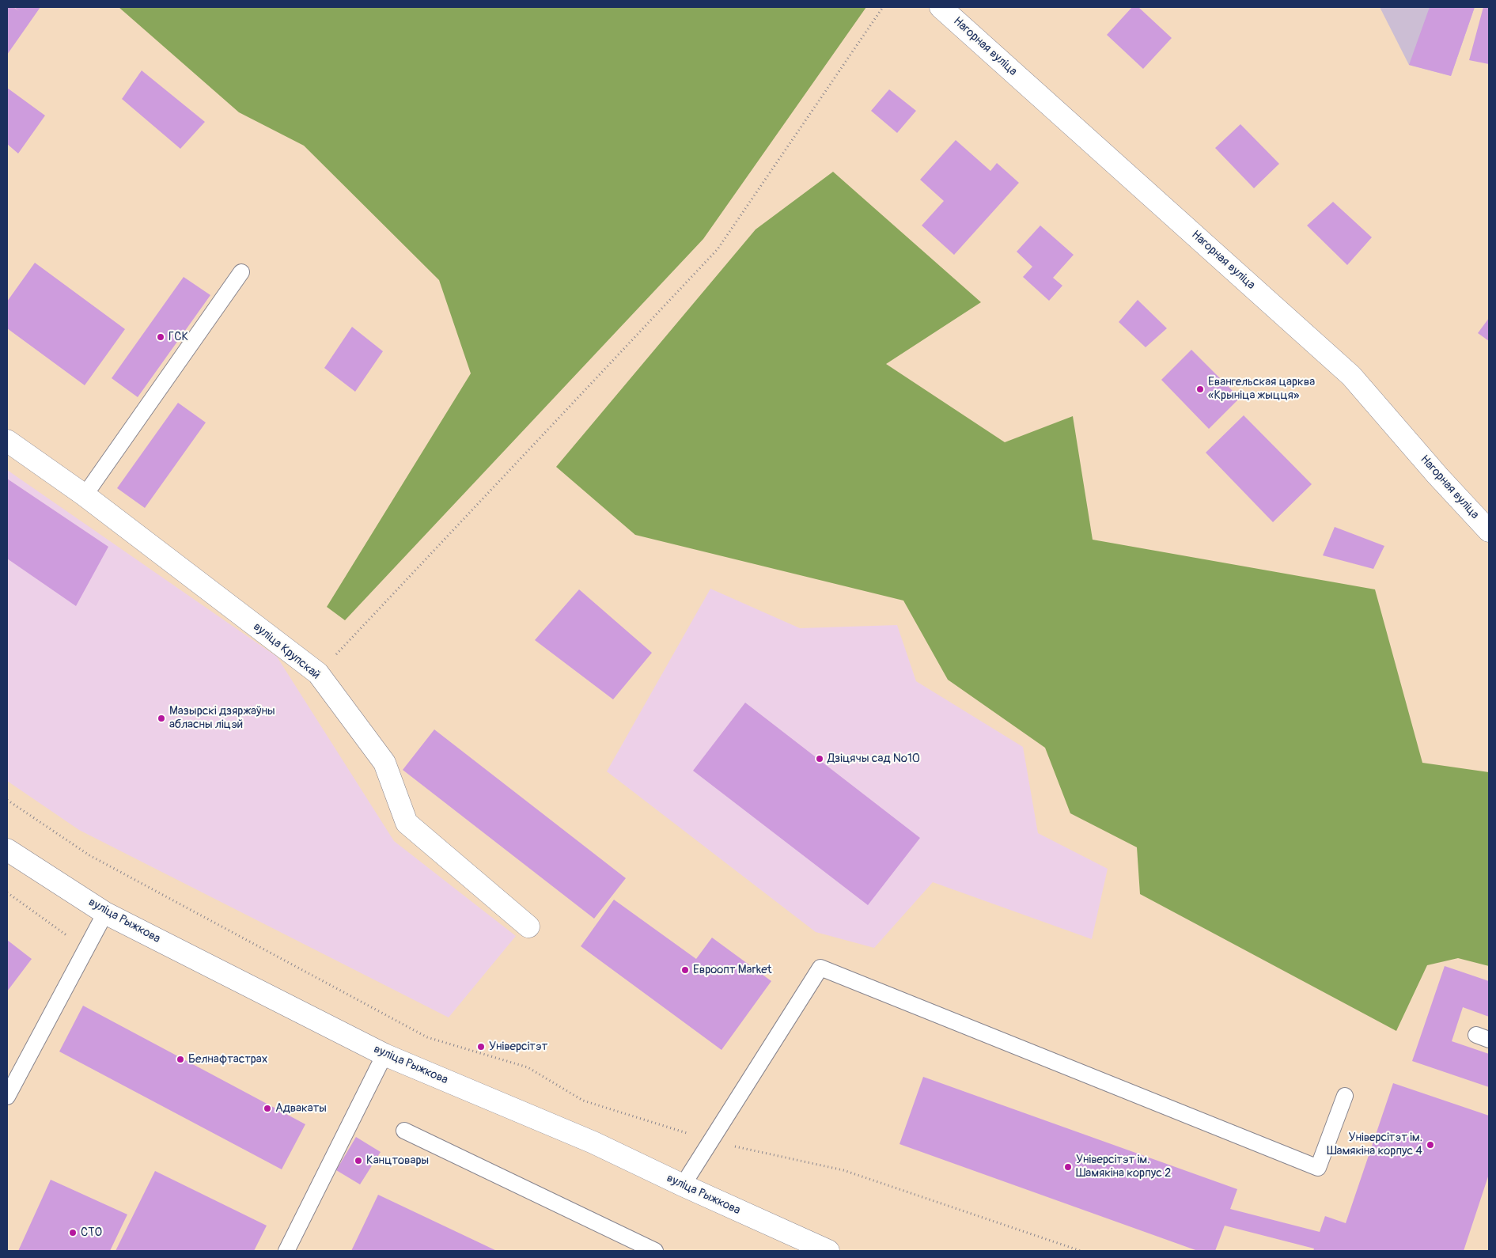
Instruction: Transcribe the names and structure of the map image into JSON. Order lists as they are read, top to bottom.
{
  "streets": {
    "street": ["Нагорная вуліца", "вуліца Крупскай", "вуліца Рыжкова"]
  },
  "places": [
    "ГСК",
    "Евангельская царква «Крыніца жыцця»",
    "Мазырскі дзяржаўны абласны ліцэй",
    "Дзіцячы сад №10",
    "Евроопт Market",
    "Універсітэт",
    "Белнафтастрах",
    "Адвакаты",
    "Універсітэт ім. Шамякіна корпус 4",
    "Канцтовары",
    "Універсітэт ім. Шамякіна корпус 2",
    "СТО"
  ]
}
